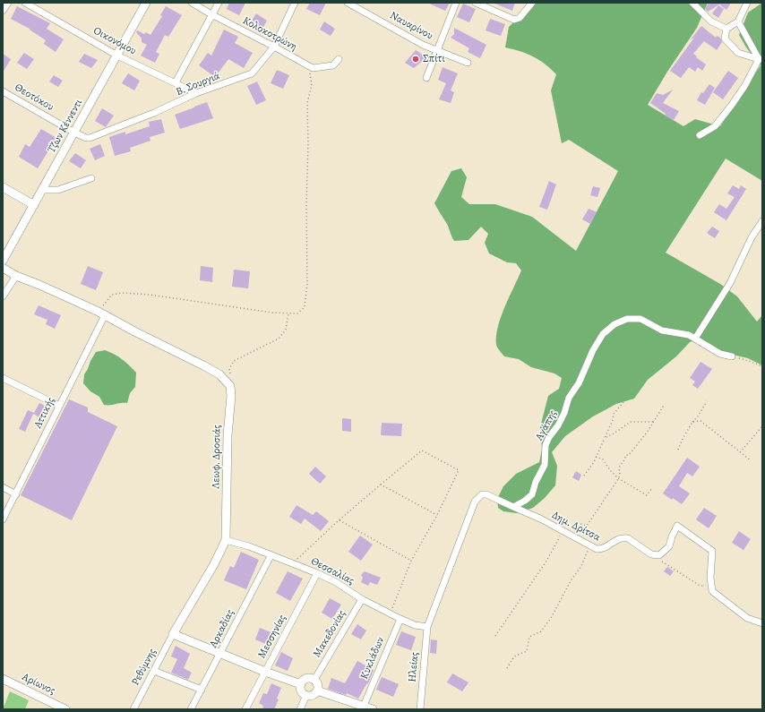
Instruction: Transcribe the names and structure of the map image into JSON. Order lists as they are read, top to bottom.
{
  "streets": {
    "street": [
      "Ναυαρίνου",
      "Κολοκοτρώνη",
      "Οικονόμου",
      "Β. Σουργιά",
      "Θεοτόκου",
      "Τζων Κέννεντι",
      "Αττικής",
      "Αγάπης",
      "Λεωφ. Δροσιάς",
      "Δημ. Δρίτσα",
      "Θεσσαλίας",
      "Αρκαδίας",
      "Μακεδονίας",
      "Μεσσηνίας",
      "Κυκλάδων",
      "Ρεθύμνης",
      "Ηλείας",
      "Αρίωνος"
    ]
  },
  "crossings": [
    ["Κολοκοτρώνη", "Β. Σουργιά"],
    ["Οικονόμου", "Β. Σουργιά"],
    ["Οικονόμου", "Τζων Κέννεντι"],
    ["Β. Σουργιά", "Θεοτόκου"],
    ["Β. Σουργιά", "Τζων Κέννεντι"],
    ["Θεοτόκου", "Τζων Κέννεντι"],
    ["Αγάπης", "Δημ. Δρίτσα"],
    ["Λεωφ. Δροσιάς", "Θεσσαλίας"],
    ["Λεωφ. Δροσιάς", "Ρεθύμνης"],
    ["Θεσσαλίας", "Αρκαδίας"],
    ["Θεσσαλίας", "Μακεδονίας"],
    ["Θεσσαλίας", "Μεσσηνίας"],
    ["Θεσσαλίας", "Κυκλάδων"],
    ["Θεσσαλίας", "Ηλείας"]
  ],
  "places": ["Σπίτι"]
}
